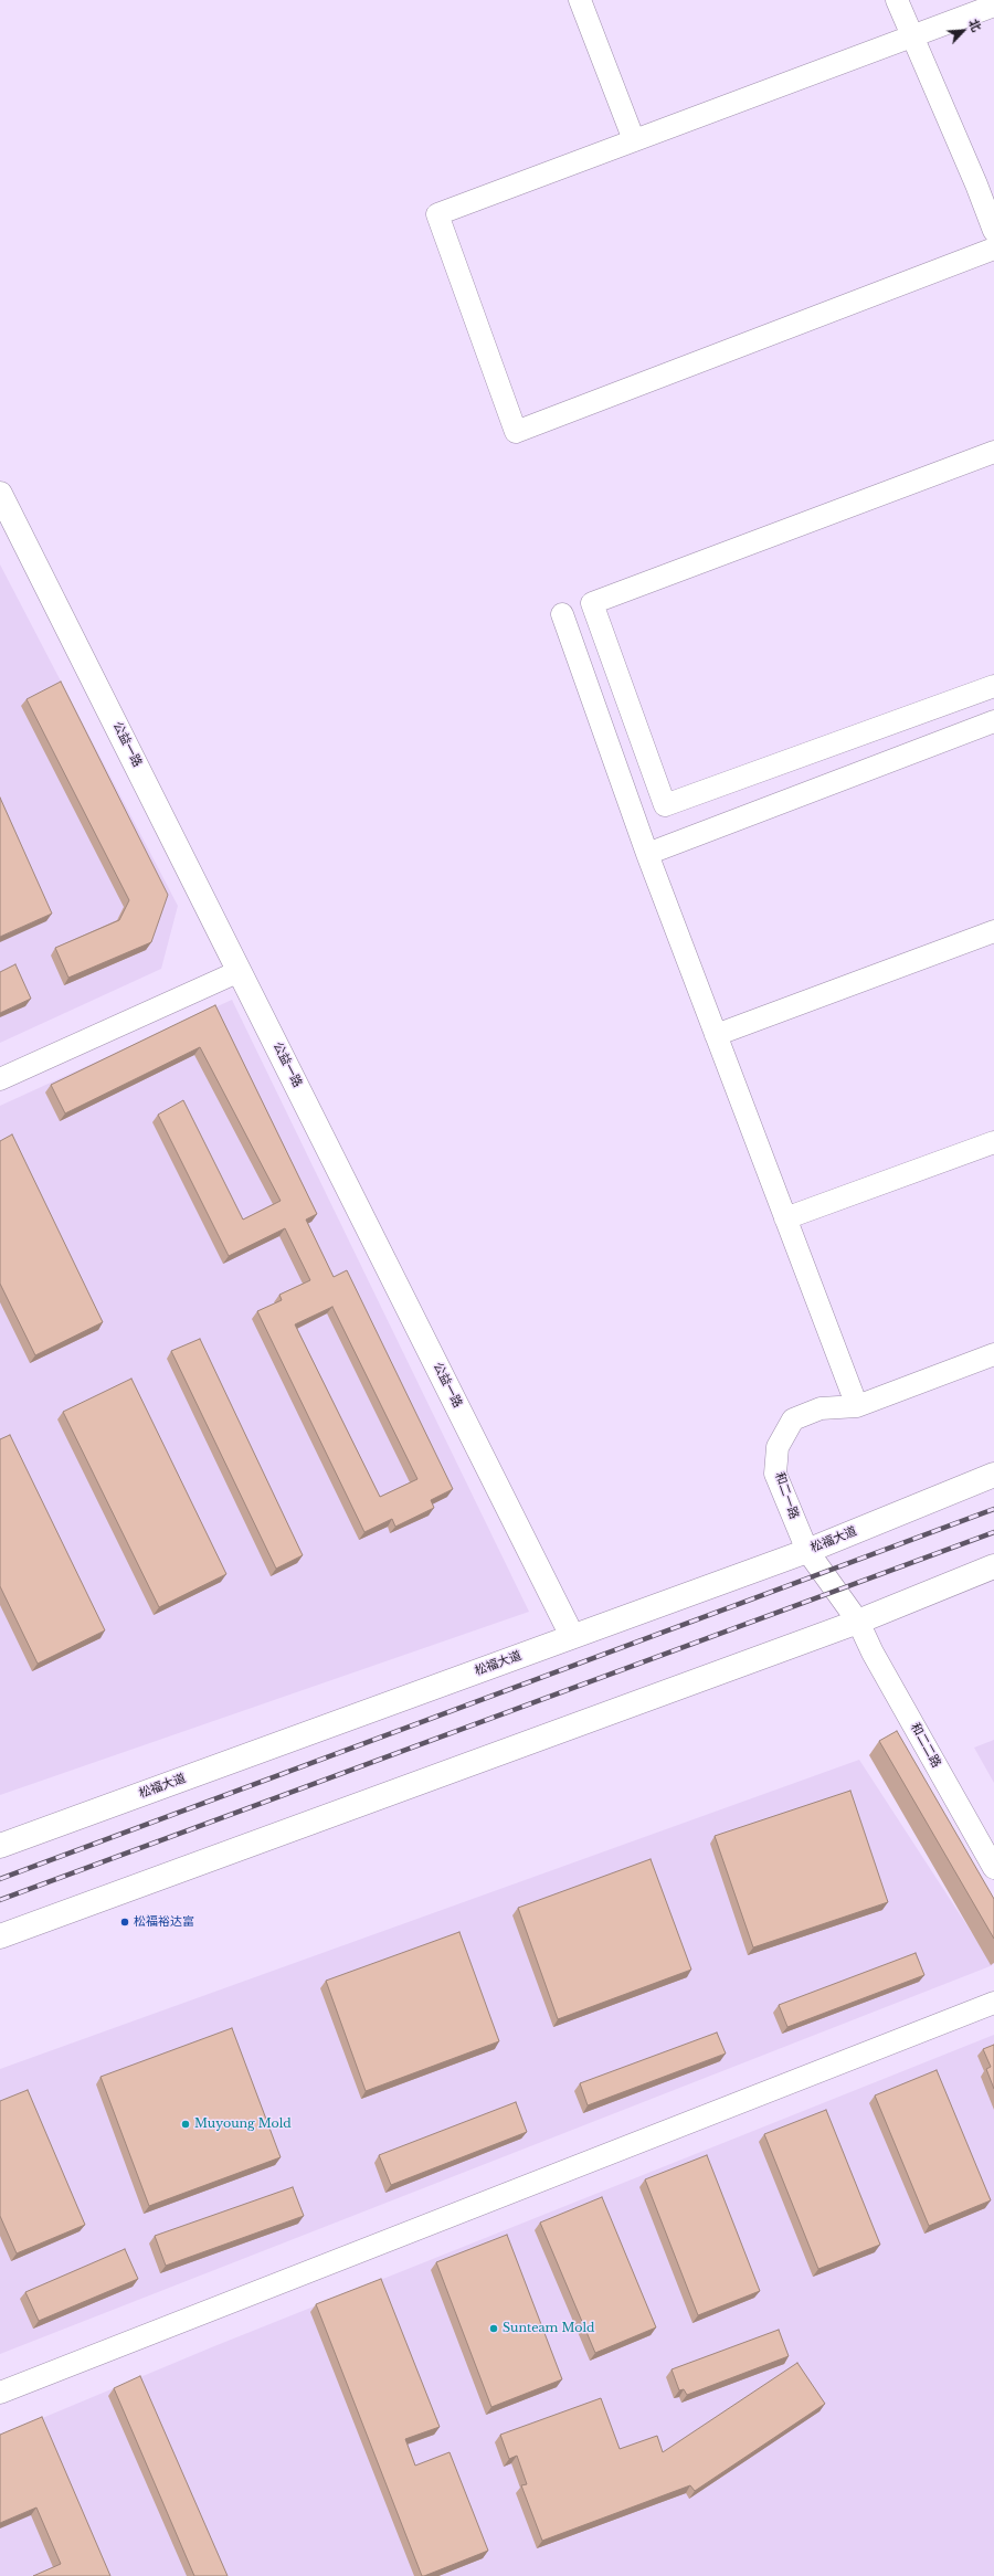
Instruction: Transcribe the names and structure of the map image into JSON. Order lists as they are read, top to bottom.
{
  "streets": {
    "main road": ["公益一路", "松福大道"],
    "street": ["和二一路", "和二二路"]
  },
  "crossings": [
    ["公益一路", "松福大道"],
    ["和二一路", "松福大道"],
    ["和二一路", "和二二路"]
  ],
  "places": ["松福裕达富", "Muyoung Mold", "Sunteam Mold"],
  "north": "top right"
}
